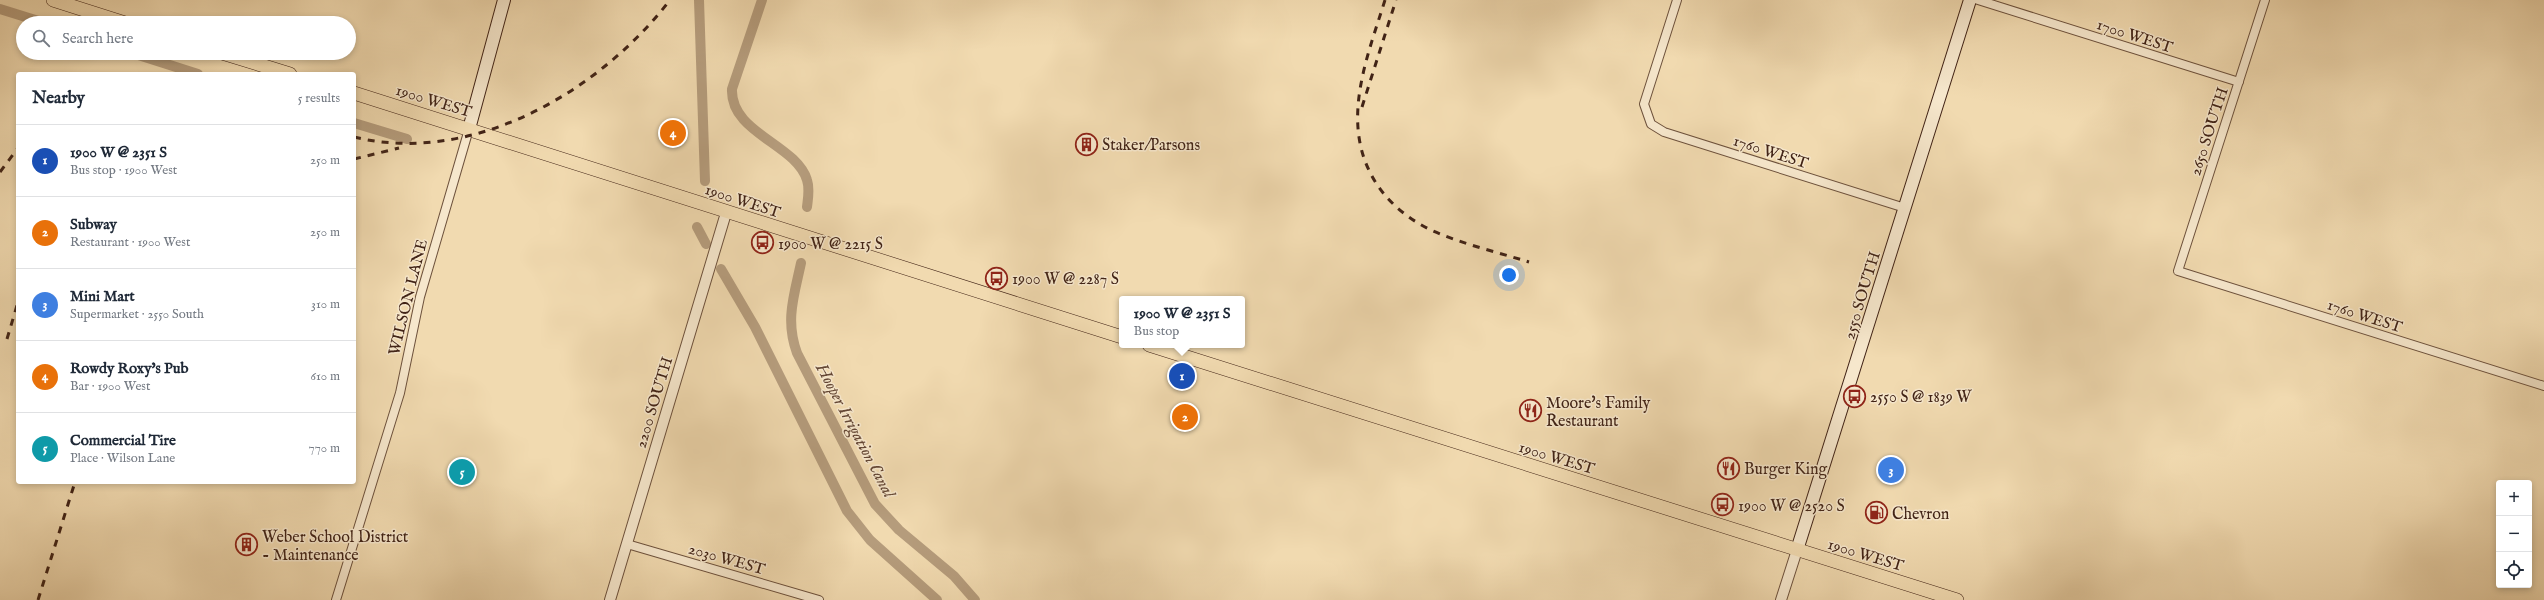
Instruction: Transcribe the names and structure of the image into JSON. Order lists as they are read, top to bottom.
{
  "streets": {
    "main road": ["1900 WEST", "2550 SOUTH", "WILSON LANE"],
    "street": [
      "1700 WEST",
      "2650 SOUTH",
      "1760 WEST",
      "2200 SOUTH",
      "2030 WEST"
    ]
  },
  "crossings": [
    ["1700 WEST", "2650 SOUTH"],
    ["1900 WEST", "2550 SOUTH"],
    ["1900 WEST", "WILSON LANE"],
    ["1900 WEST", "2200 SOUTH"],
    ["2650 SOUTH", "1760 WEST"],
    ["1760 WEST", "2550 SOUTH"],
    ["2200 SOUTH", "2030 WEST"]
  ],
  "water": ["Hooper Irrigation Canal"],
  "places": {
    "building": ["Staker/Parsons", "Weber School District - Maintenance"],
    "bus stop": [
      "1900 W @ 2215 S",
      "1900 W @ 2287 S",
      "2550 S @ 1839 W",
      "1900 W @ 2520 S"
    ],
    "restaurant": ["Moore's Family Restaurant", "Burger King"],
    "fuel station": ["Chevron"]
  },
  "page": {
    "search": "Search here",
    "heading": ["Nearby", "5 results"],
    "pins": [
      "4",
      "1",
      "2",
      "3",
      "5"
    ],
    "list": [
      {
        "mark": "1",
        "name": "1900 W @ 2351 S",
        "note": "Bus stop · 1900 West",
        "value": "250 m"
      },
      {
        "mark": "2",
        "name": "Subway",
        "note": "Restaurant · 1900 West",
        "value": "250 m"
      },
      {
        "mark": "3",
        "name": "Mini Mart",
        "note": "Supermarket · 2550 South",
        "value": "310 m"
      },
      {
        "mark": "4",
        "name": "Rowdy Roxy's Pub",
        "note": "Bar · 1900 West",
        "value": "610 m"
      },
      {
        "mark": "5",
        "name": "Commercial Tire",
        "note": "Place · Wilson Lane",
        "value": "770 m"
      }
    ],
    "popup": ["1900 W @ 2351 S", "Bus stop"],
    "map_buttons": ["+", "−"]
  }
}
